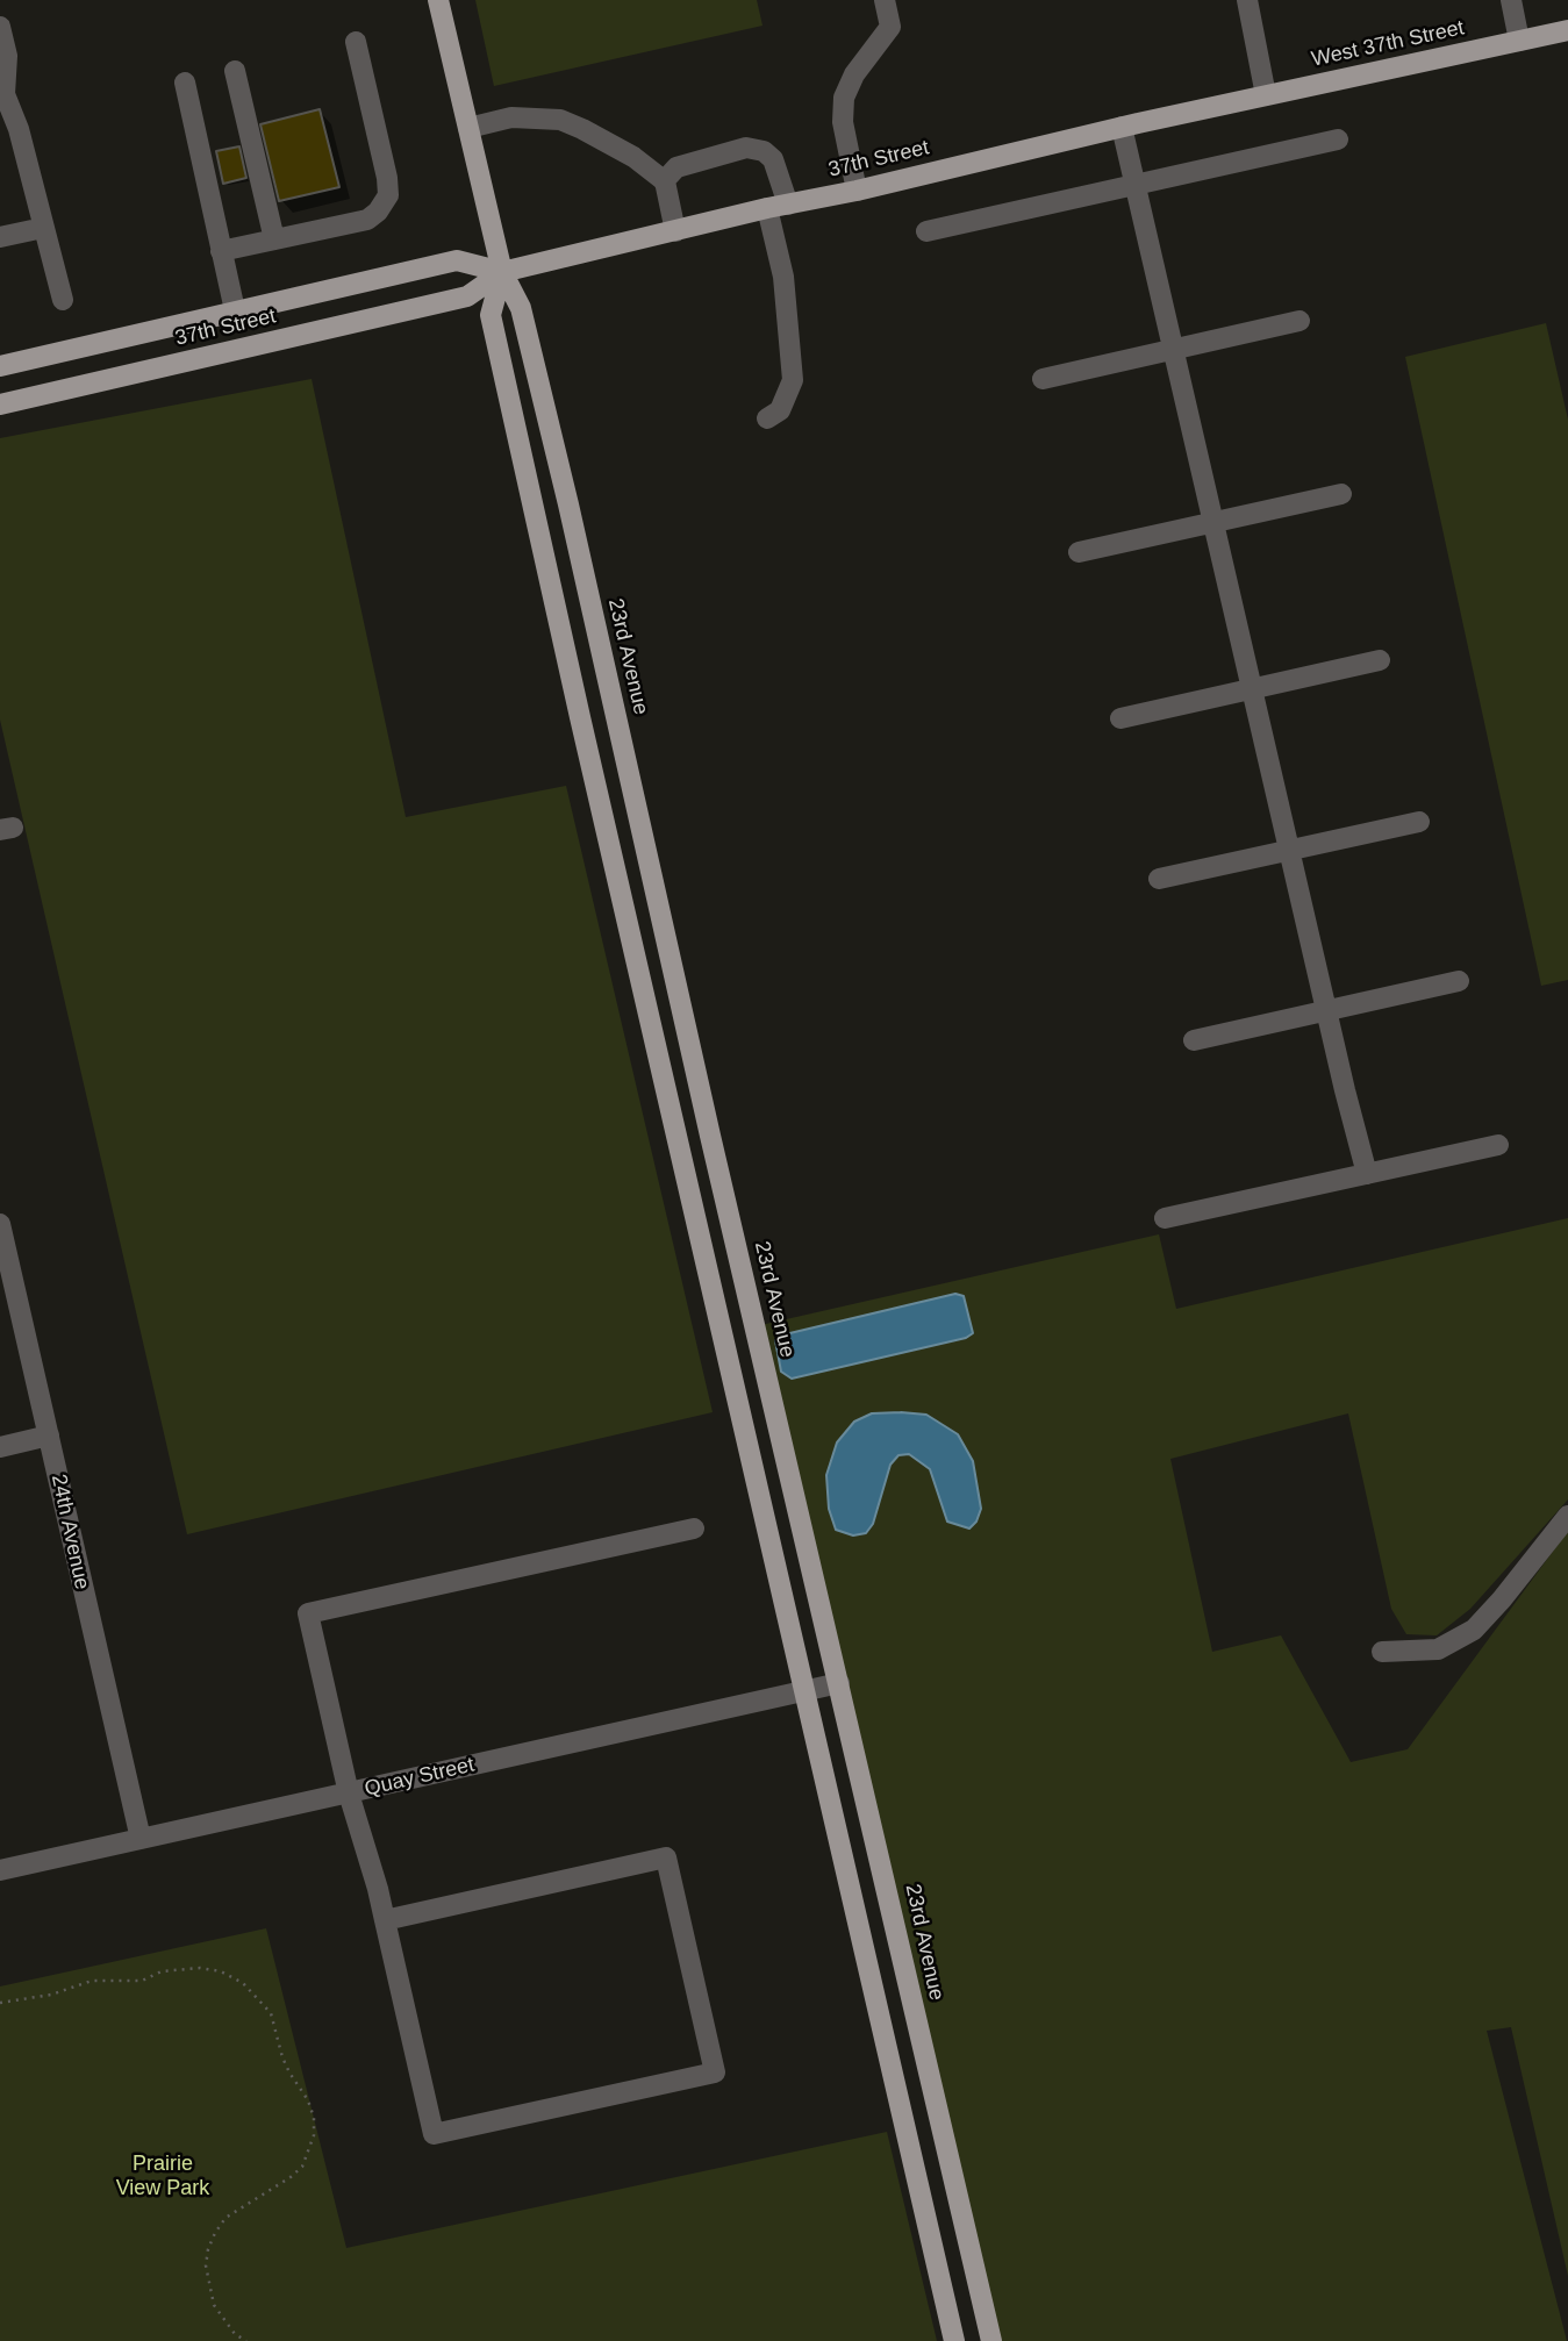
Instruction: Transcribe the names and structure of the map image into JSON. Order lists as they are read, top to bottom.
{
  "streets": {
    "main road": ["West 37th Street", "37th Street", "23rd Avenue"],
    "street": ["24th Avenue", "Quay Street"]
  },
  "crossings": [
    ["West 37th Street", "37th Street"],
    ["37th Street", "23rd Avenue"],
    ["23rd Avenue", "Quay Street"],
    ["24th Avenue", "Quay Street"]
  ],
  "parks": ["Prairie View Park"]
}
